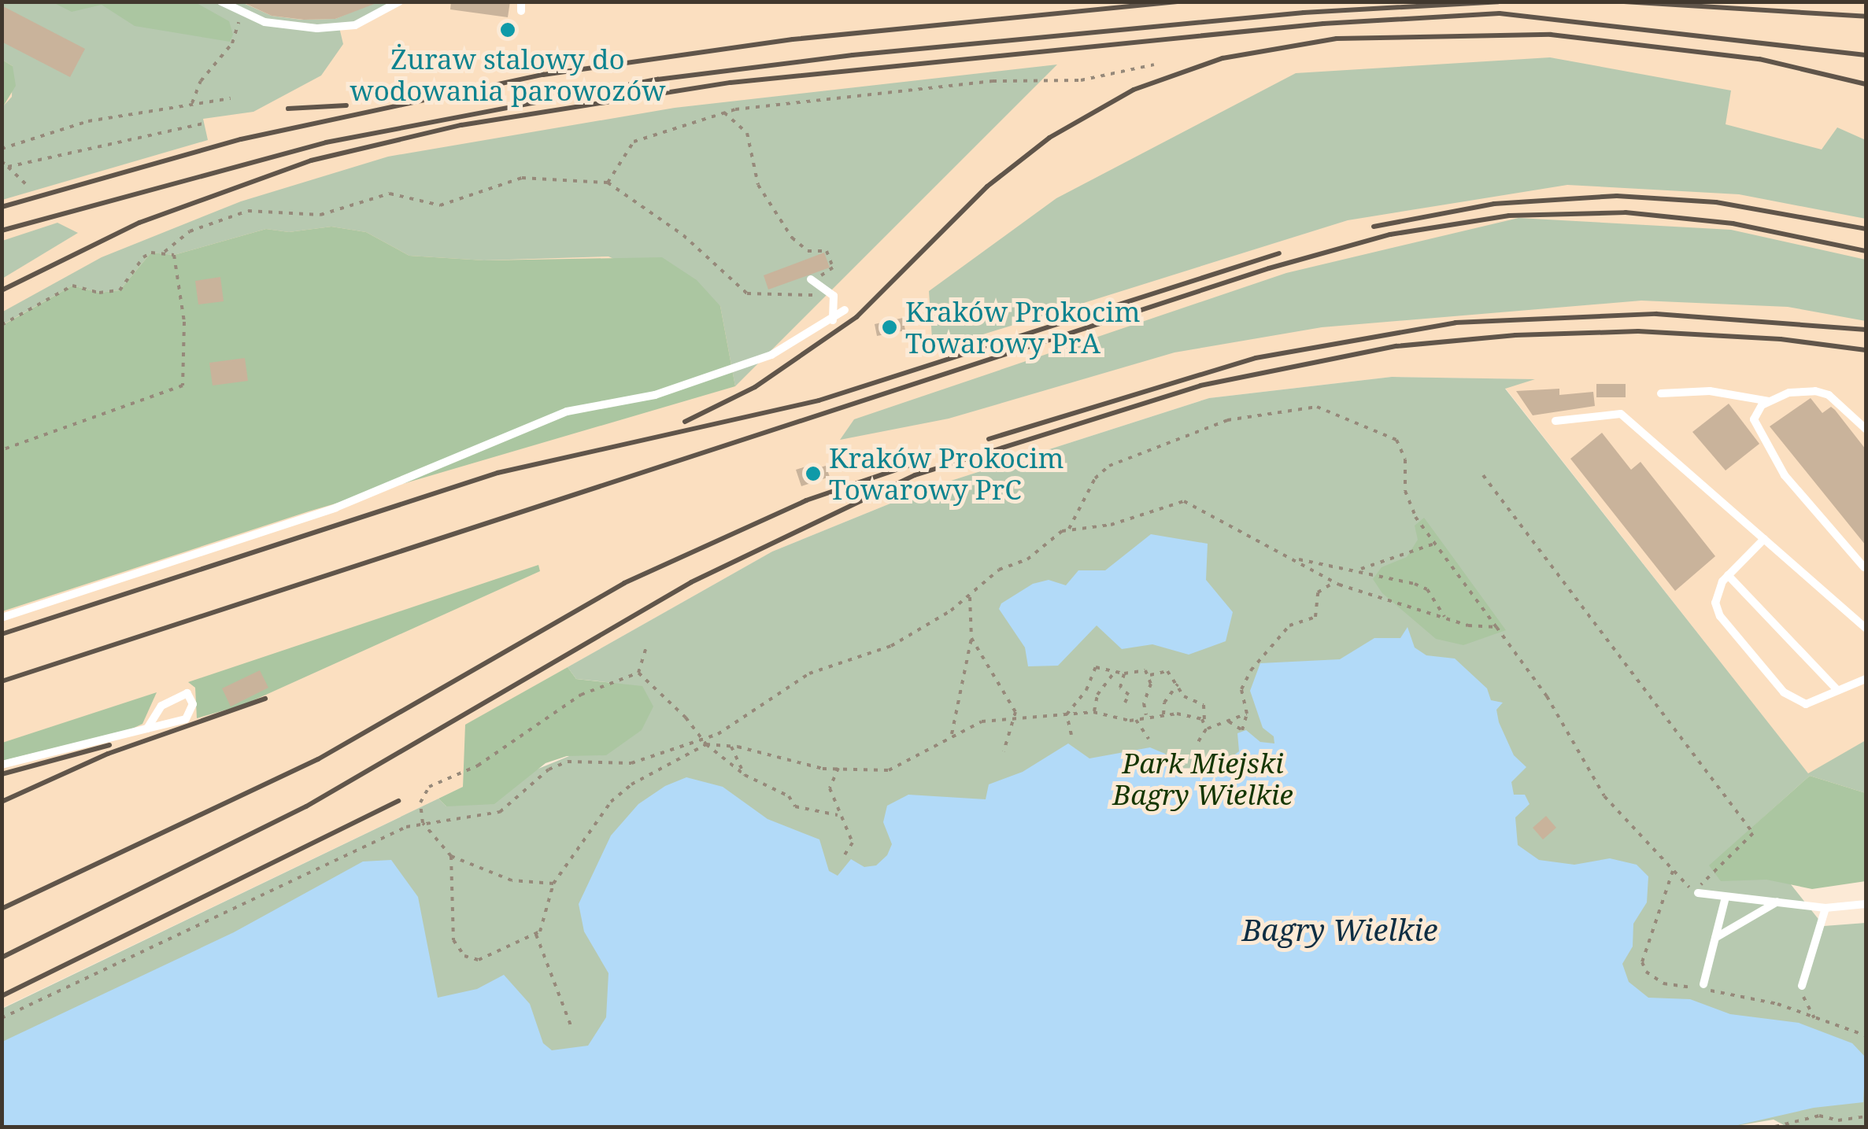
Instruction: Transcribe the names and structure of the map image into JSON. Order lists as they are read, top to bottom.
{
  "water": ["Bagry Wielkie"],
  "parks": ["Park Miejski Bagry Wielkie"],
  "places": ["Żuraw stalowy do wodowania parowozów", "Kraków Prokocim Towarowy PrA", "Kraków Prokocim Towarowy PrC"]
}
